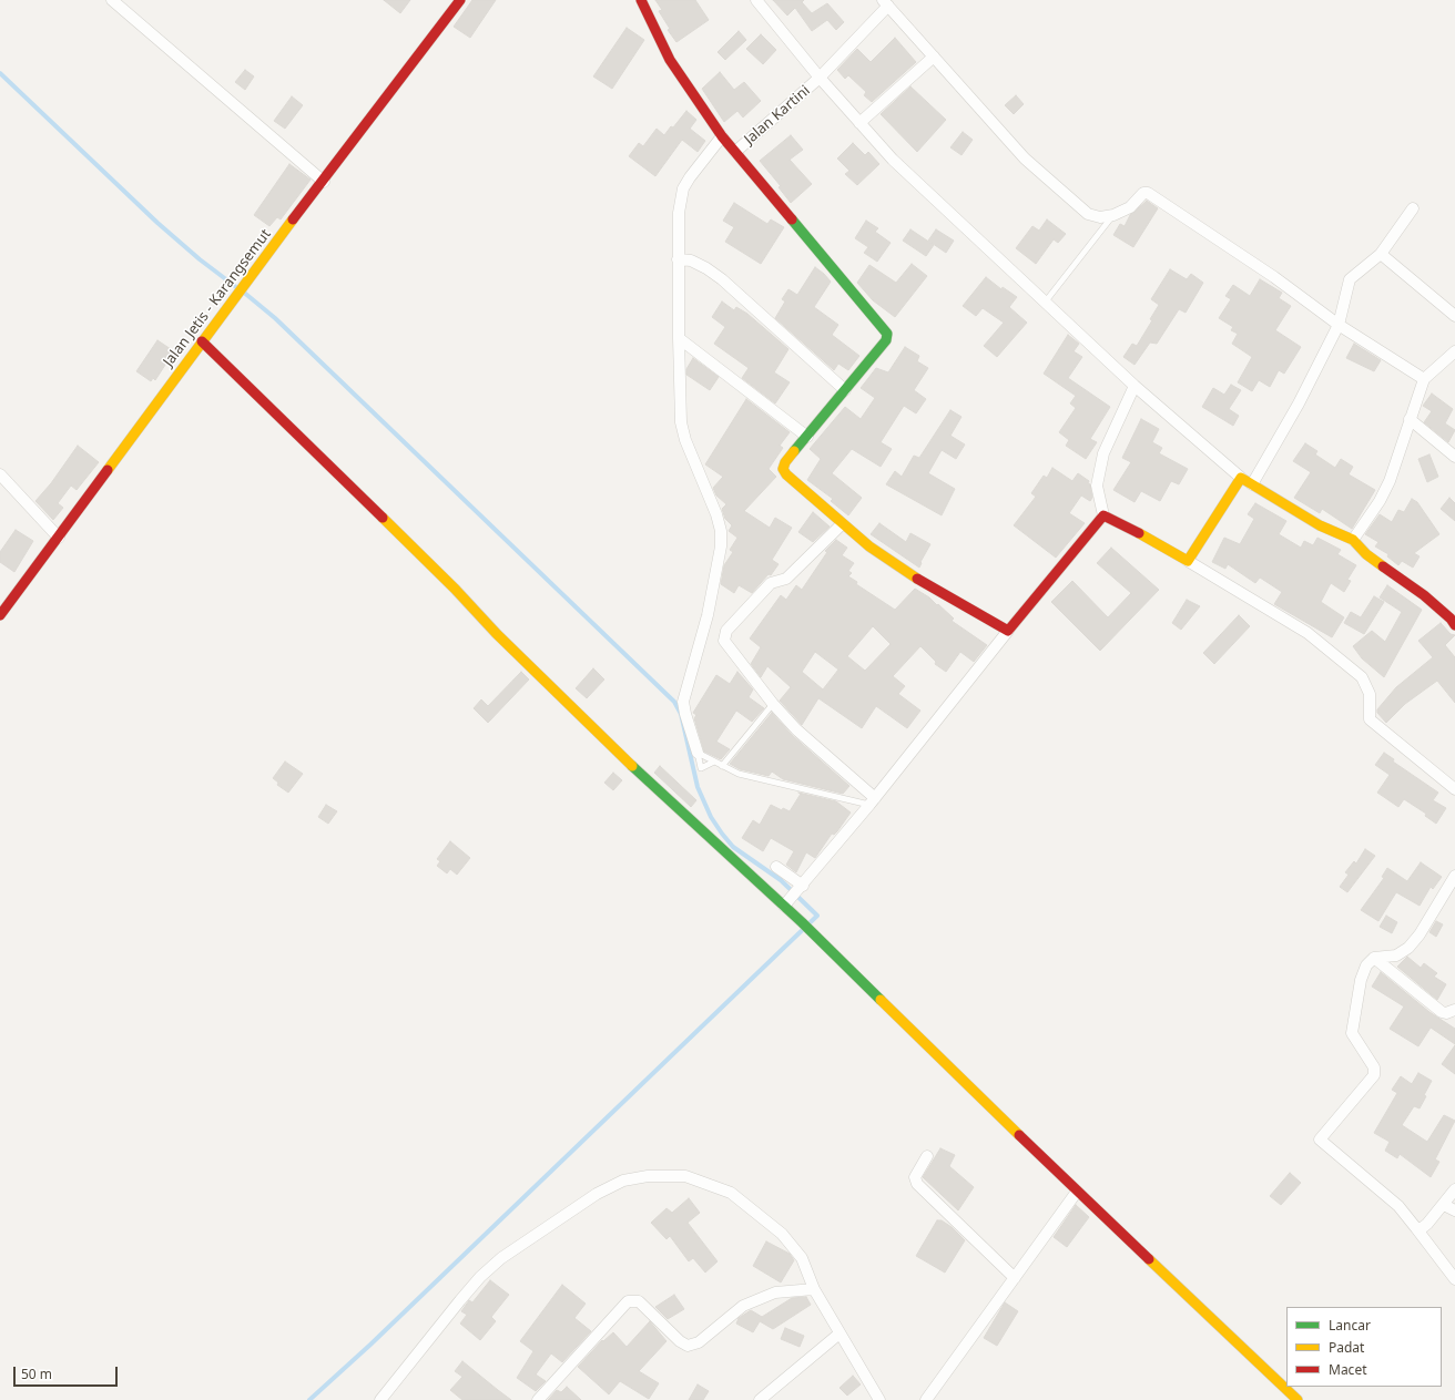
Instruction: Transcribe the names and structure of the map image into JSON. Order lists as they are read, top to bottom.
{
  "streets": {
    "street": ["Jalan Kartini", "Jalan Jetis - Karangsemut"]
  },
  "legend": ["Lancar", "Padat", "Macet"],
  "scale_bar": "50 m"
}
